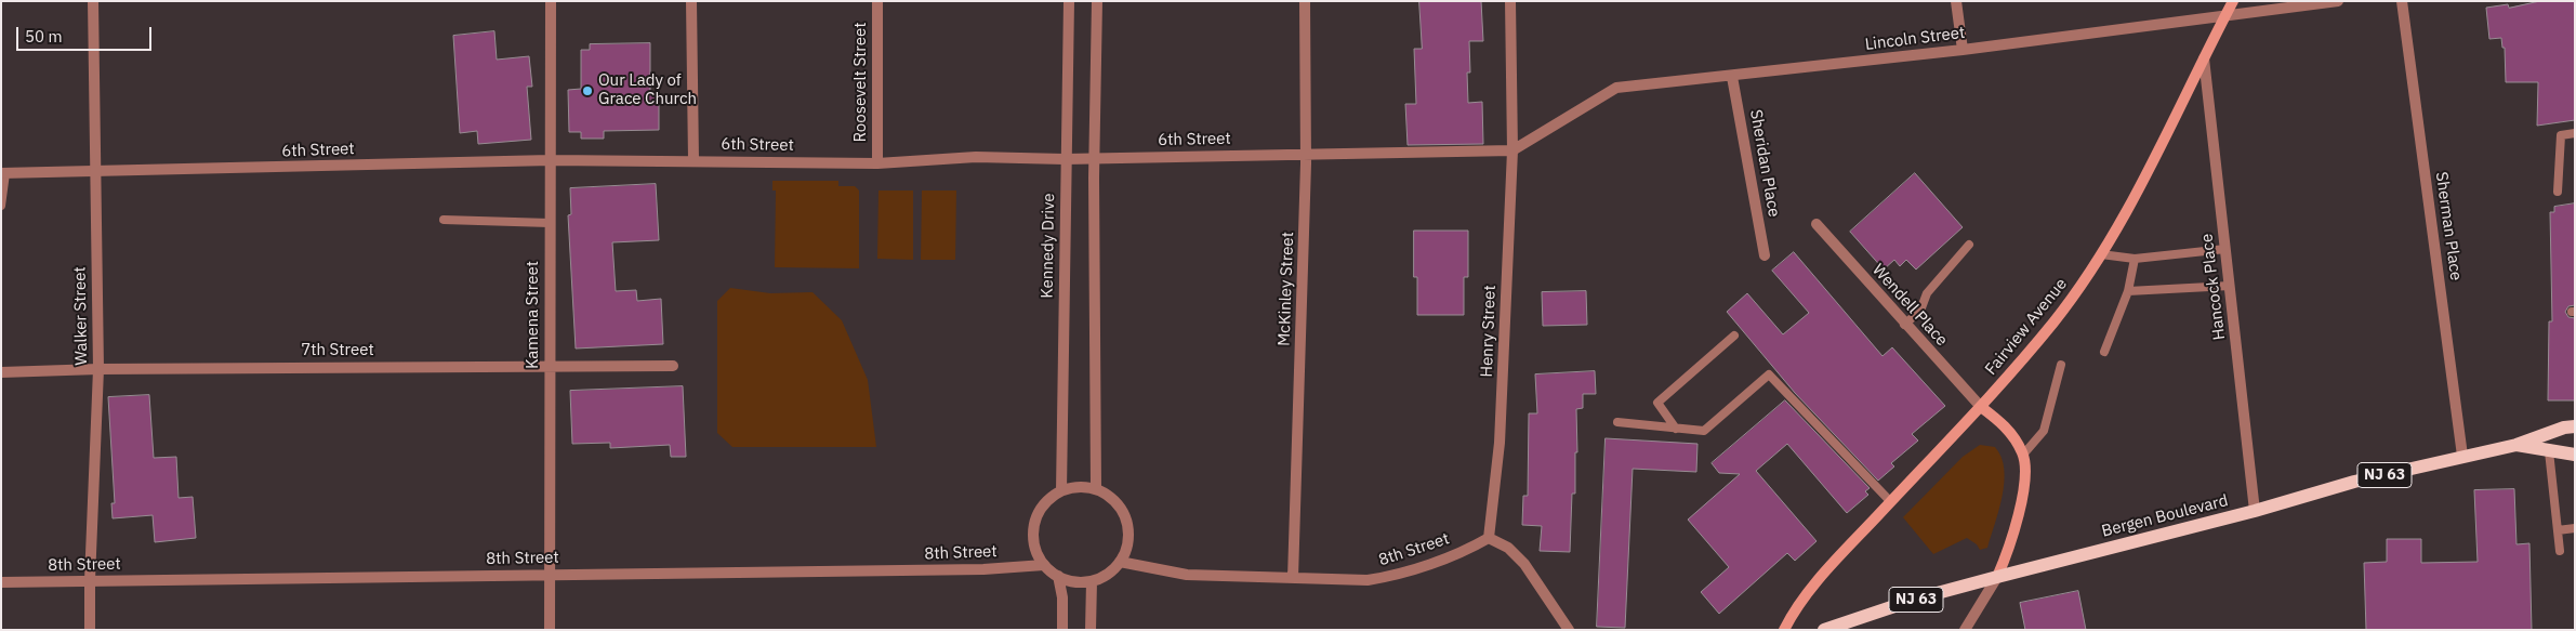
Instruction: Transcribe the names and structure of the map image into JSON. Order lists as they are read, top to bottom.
{
  "streets": {
    "main road": ["Fairview Avenue", "NJ 63", "Bergen Boulevard"],
    "street": [
      "Lincoln Street",
      "Roosevelt Street",
      "6th Street",
      "Sheridan Place",
      "Sherman Place",
      "Kennedy Drive",
      "Hancock Place",
      "McKinley Street",
      "Wendell Place",
      "Kamena Street",
      "Walker Street",
      "Henry Street",
      "7th Street",
      "8th Street"
    ]
  },
  "crossings": [
    ["Lincoln Street", "6th Street"],
    ["Lincoln Street", "Sheridan Place"],
    ["Lincoln Street", "Fairview Avenue"],
    ["Lincoln Street", "Henry Street"],
    ["Roosevelt Street", "6th Street"],
    ["6th Street", "Kennedy Drive"],
    ["6th Street", "McKinley Street"],
    ["6th Street", "Kamena Street"],
    ["6th Street", "Walker Street"],
    ["6th Street", "Henry Street"],
    ["Sherman Place", "Bergen Boulevard"],
    ["Kennedy Drive", "8th Street"],
    ["Hancock Place", "Fairview Avenue"],
    ["Hancock Place", "Bergen Boulevard"],
    ["McKinley Street", "8th Street"],
    ["Wendell Place", "Fairview Avenue"],
    ["Kamena Street", "7th Street"],
    ["Kamena Street", "8th Street"],
    ["Walker Street", "7th Street"],
    ["Walker Street", "8th Street"],
    ["Henry Street", "8th Street"]
  ],
  "places": ["Our Lady of Grace Church"],
  "scale_bar": "50 m"
}
